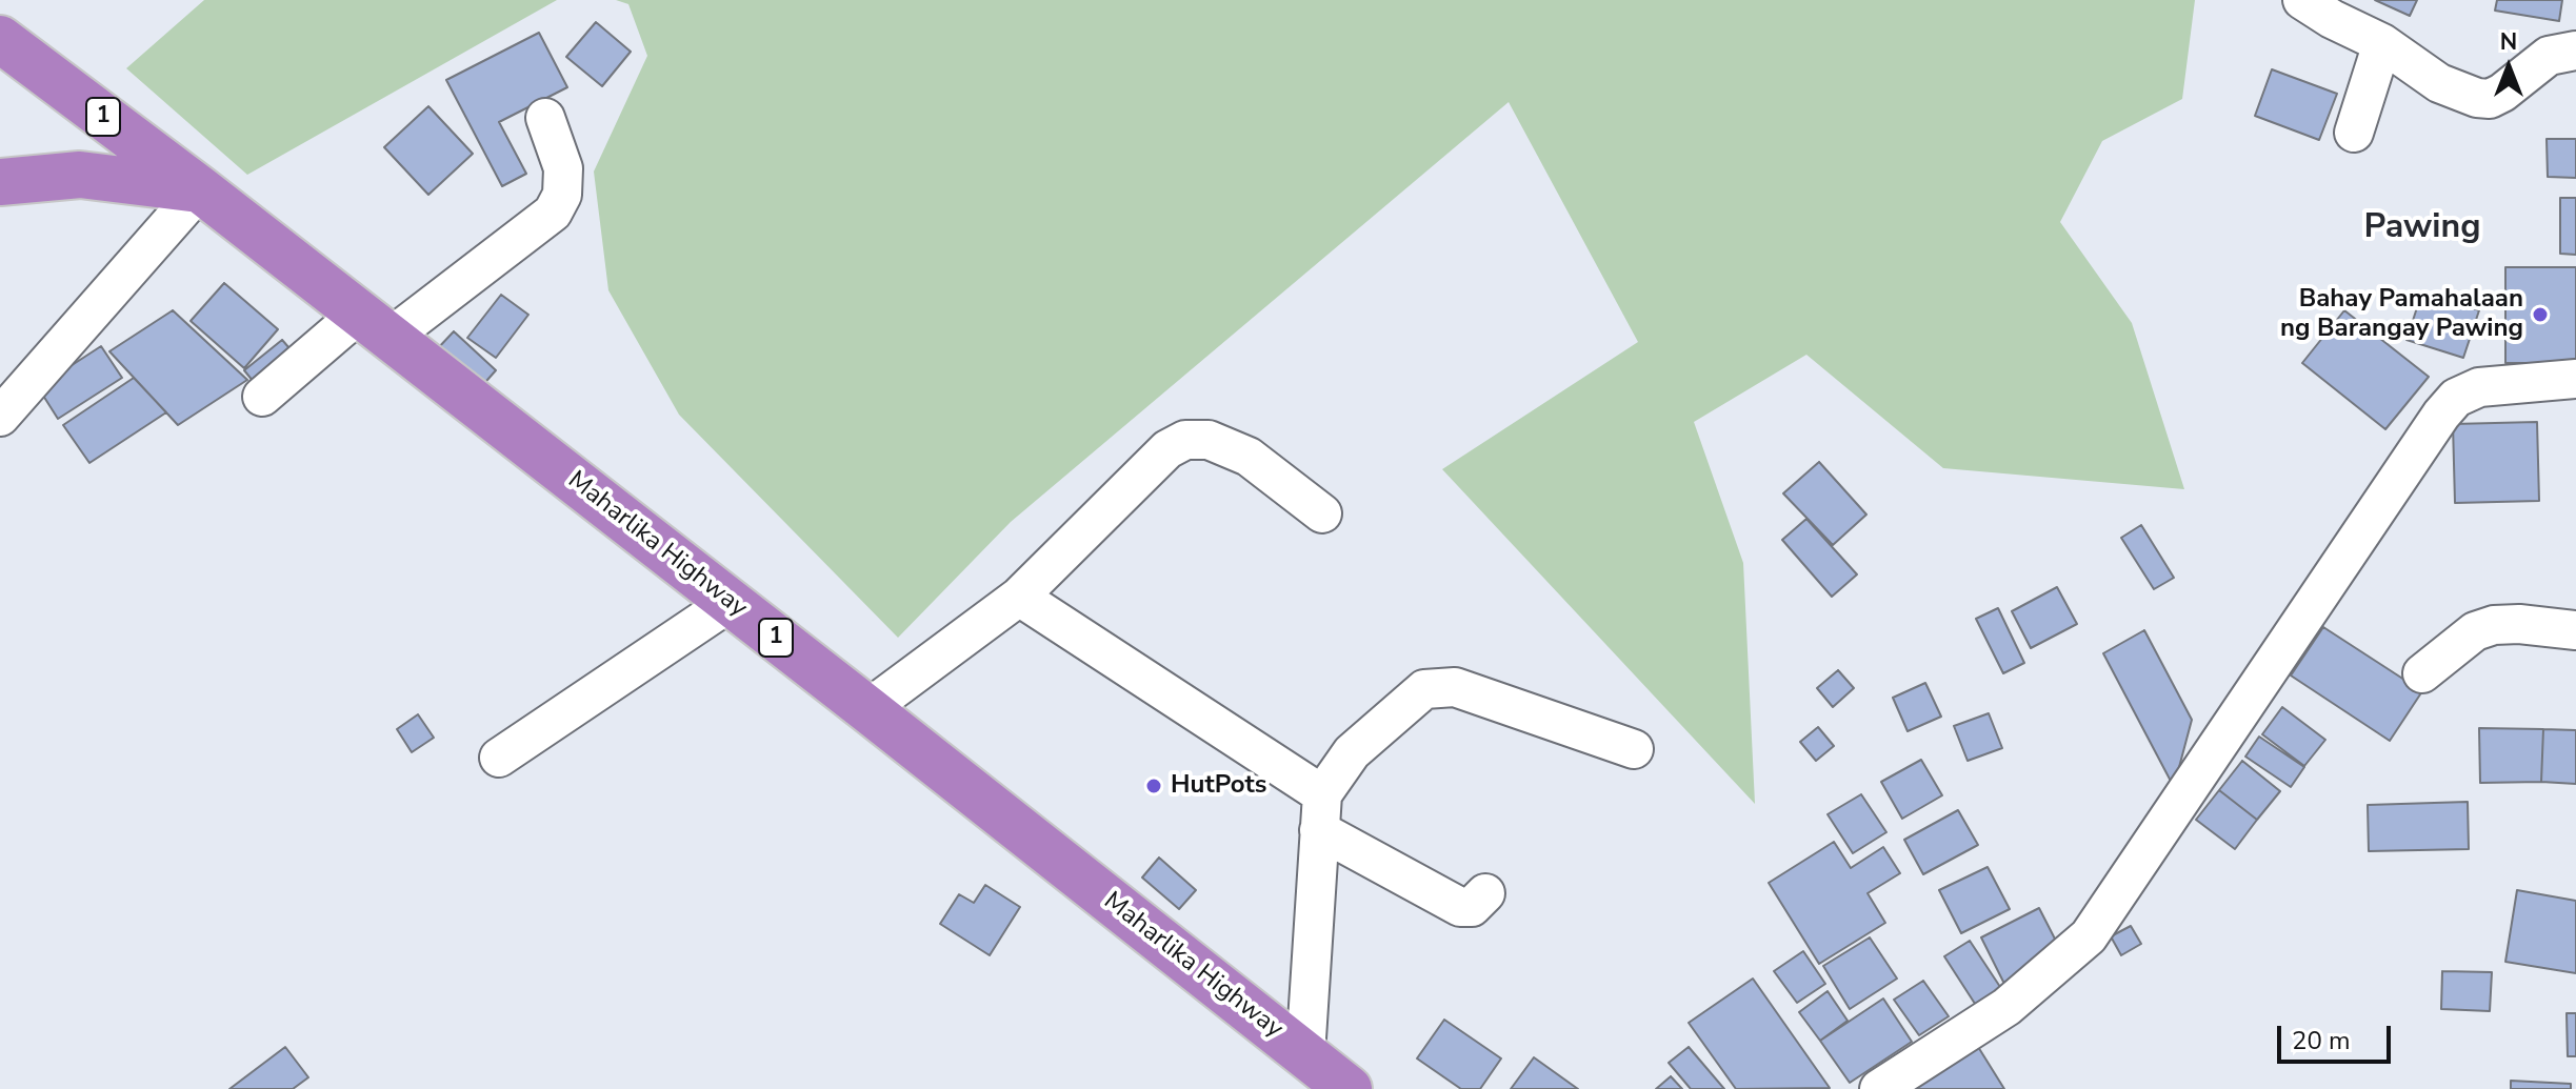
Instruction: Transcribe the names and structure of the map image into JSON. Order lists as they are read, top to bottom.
{
  "streets": {
    "highway": ["1", "Maharlika Highway"]
  },
  "districts": ["Pawing"],
  "places": ["Bahay Pamahalaan ng Barangay Pawing", "HutPots"],
  "scale_bar": "20 m",
  "north": "top"
}
